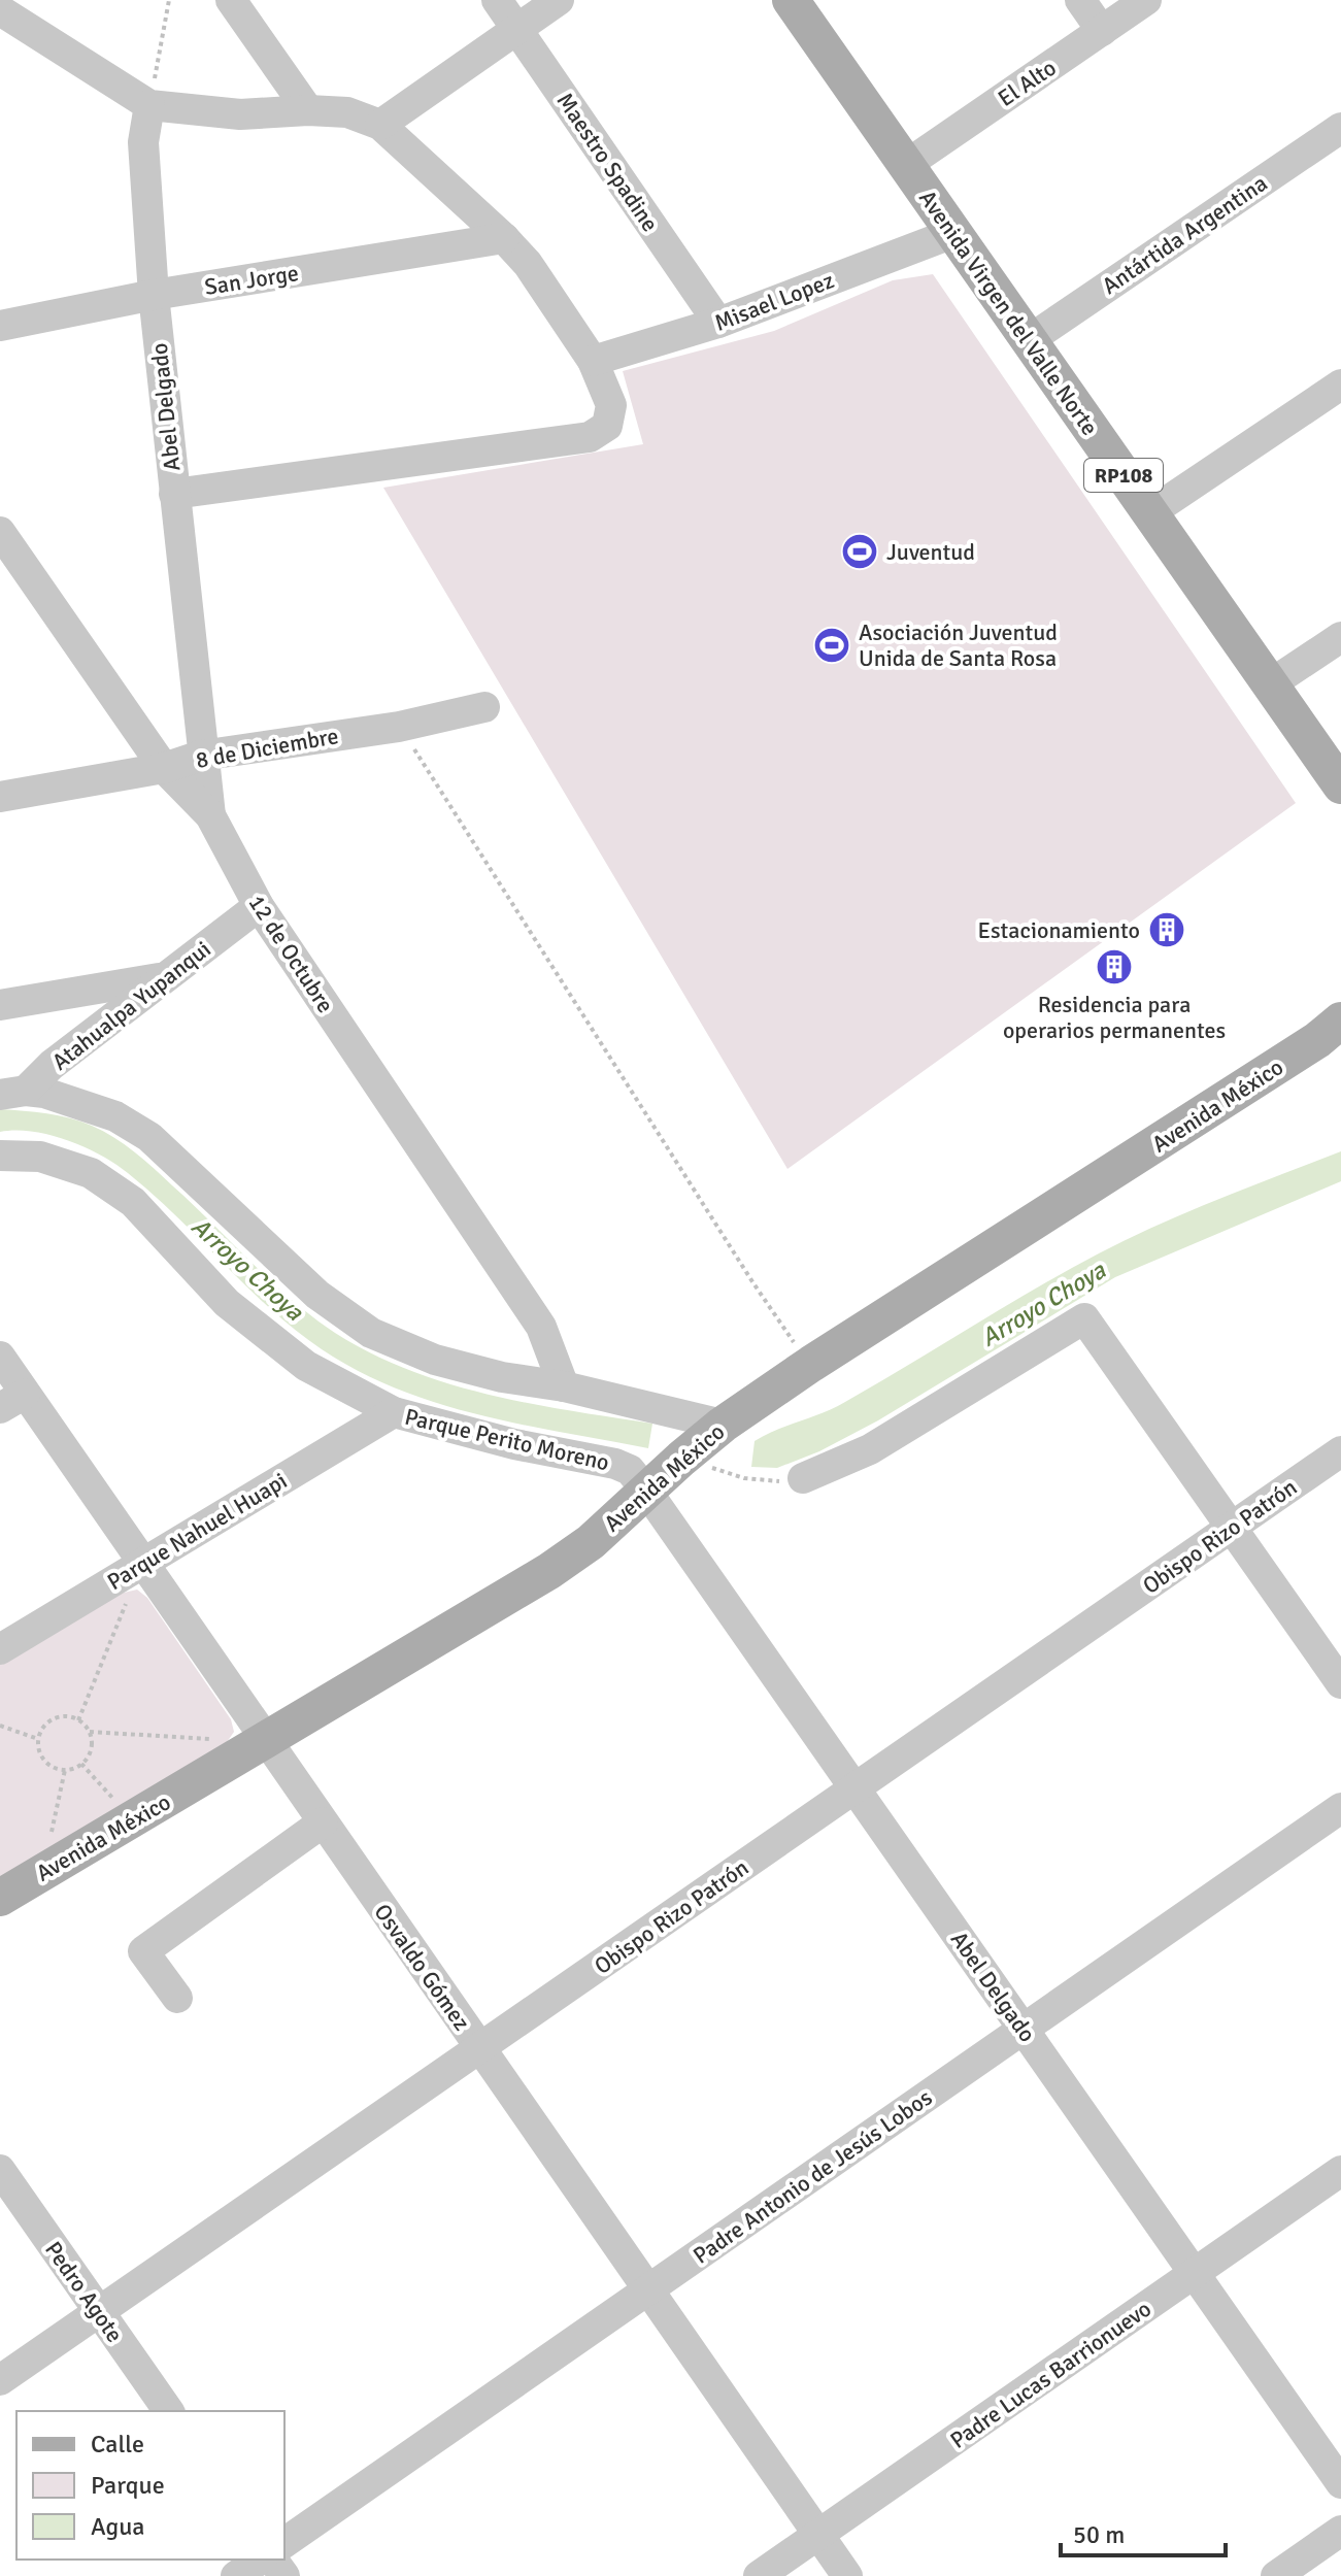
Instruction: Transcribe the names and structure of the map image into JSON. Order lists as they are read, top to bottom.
{
  "streets": {
    "main road": ["Avenida Virgen del Valle Norte", "RP108", "Avenida México"],
    "street": [
      "El Alto",
      "Maestro Spadine",
      "Antártida Argentina",
      "San Jorge",
      "Misael Lopez",
      "Abel Delgado",
      "8 de Diciembre",
      "12 de Octubre",
      "Atahualpa Yupanqui",
      "Parque Perito Moreno",
      "Parque Nahuel Huapi",
      "Obispo Rizo Patrón",
      "Osvaldo Gómez",
      "Padre Antonio de Jesús Lobos",
      "Pedro Agote",
      "Padre Lucas Barrionuevo"
    ]
  },
  "crossings": [
    ["El Alto", "Avenida Virgen del Valle Norte"],
    ["Maestro Spadine", "Misael Lopez"],
    ["Antártida Argentina", "Avenida Virgen del Valle Norte"],
    ["San Jorge", "Abel Delgado"],
    ["Misael Lopez", "Avenida Virgen del Valle Norte"],
    ["Abel Delgado", "8 de Diciembre"],
    ["Abel Delgado", "12 de Octubre"],
    ["Abel Delgado", "Avenida México"],
    ["Abel Delgado", "Parque Perito Moreno"],
    ["Abel Delgado", "Obispo Rizo Patrón"],
    ["Abel Delgado", "Padre Antonio de Jesús Lobos"],
    ["Abel Delgado", "Padre Lucas Barrionuevo"],
    ["8 de Diciembre", "12 de Octubre"],
    ["12 de Octubre", "Atahualpa Yupanqui"],
    ["Avenida México", "Parque Perito Moreno"],
    ["Avenida México", "Osvaldo Gómez"],
    ["Parque Perito Moreno", "Parque Nahuel Huapi"],
    ["Parque Nahuel Huapi", "Osvaldo Gómez"],
    ["Obispo Rizo Patrón", "Osvaldo Gómez"],
    ["Obispo Rizo Patrón", "Pedro Agote"],
    ["Osvaldo Gómez", "Padre Antonio de Jesús Lobos"],
    ["Osvaldo Gómez", "Padre Lucas Barrionuevo"]
  ],
  "water": ["Arroyo Choya"],
  "places": {
    "sports": ["Juventud", "Asociación Juventud Unida de Santa Rosa"],
    "building": ["Estacionamiento", "Residencia para operarios permanentes"]
  },
  "legend": ["Calle", "Parque", "Agua"],
  "scale_bar": "50 m"
}
